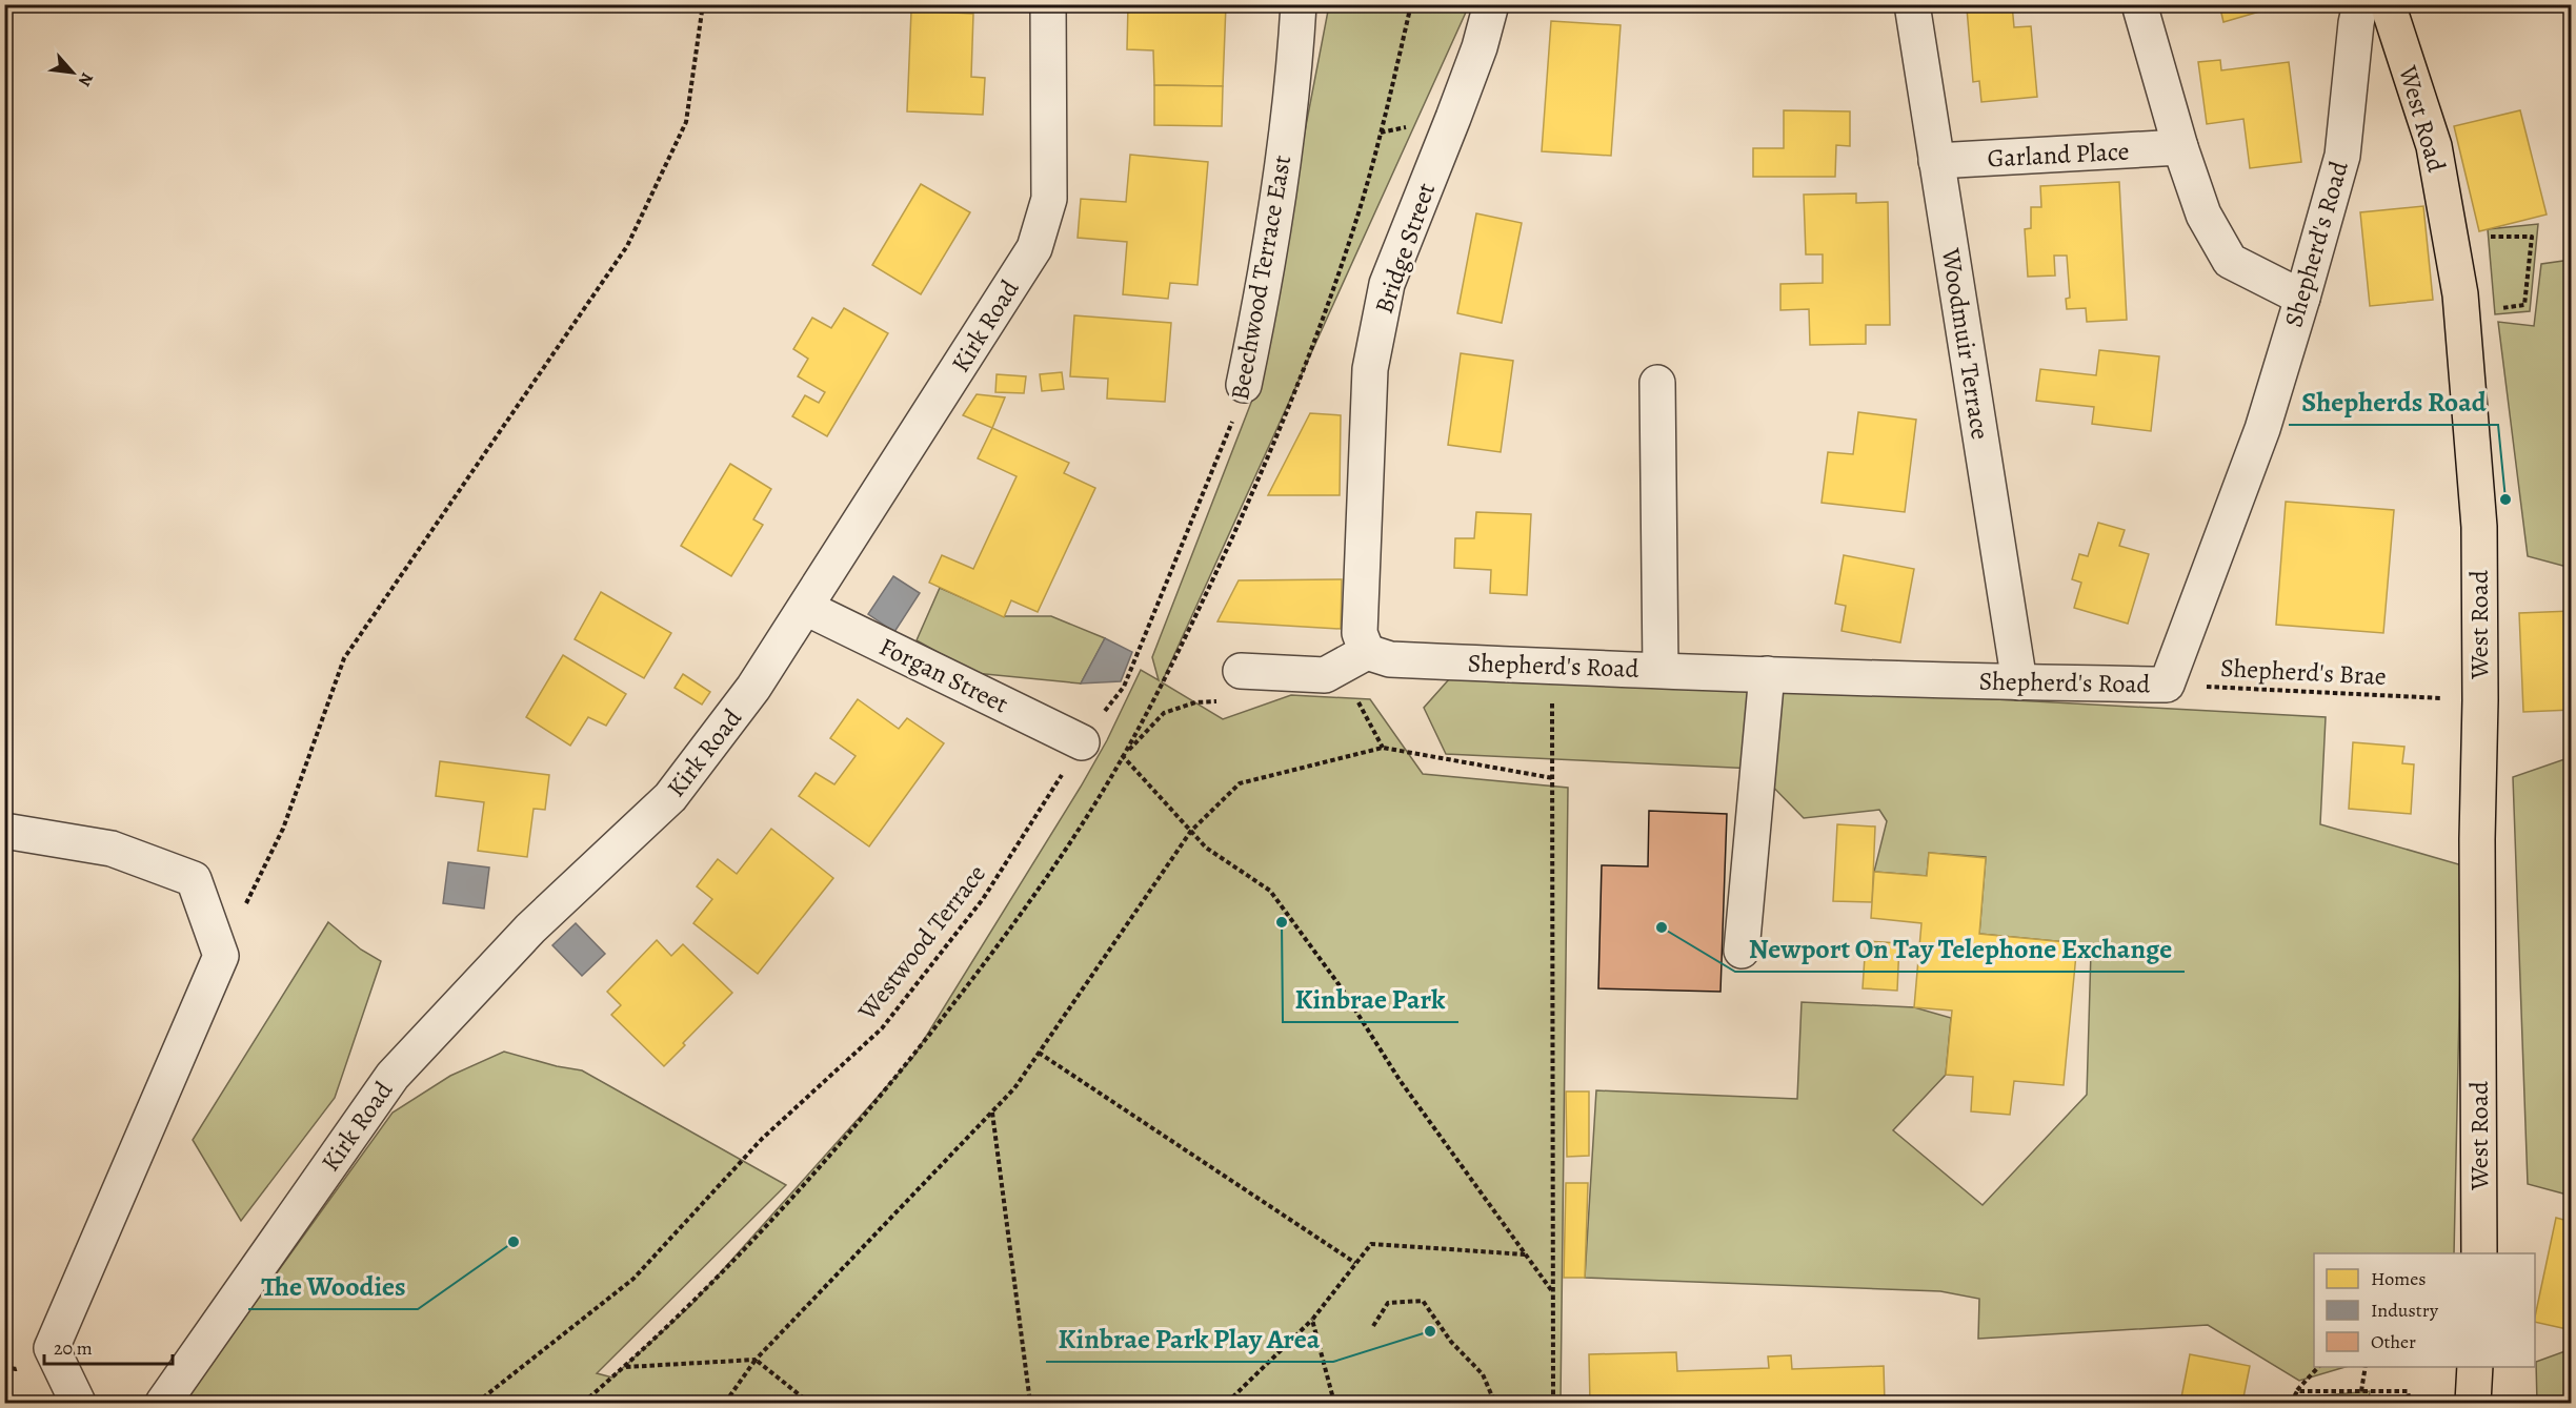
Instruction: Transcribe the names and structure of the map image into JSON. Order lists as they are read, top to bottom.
{
  "streets": {
    "main road": ["West Road"],
    "street": [
      "Garland Place",
      "Shepherd's Road",
      "Bridge Street",
      "Beechwood Terrace East",
      "Kirk Road",
      "Woodmuir Terrace",
      "Forgan Street"
    ],
    "path": ["Shepherd's Brae", "Westwood Terrace"]
  },
  "crossings": [
    ["Garland Place", "Woodmuir Terrace"],
    ["Shepherd's Road", "Bridge Street"],
    ["Shepherd's Road", "Woodmuir Terrace"],
    ["Shepherd's Road", "Shepherd's Brae"],
    ["Beechwood Terrace East", "Forgan Street"],
    ["Beechwood Terrace East", "Westwood Terrace"],
    ["Kirk Road", "Forgan Street"],
    ["Forgan Street", "Westwood Terrace"]
  ],
  "places": [
    "Shepherds Road",
    "Kinbrae Park",
    "Newport On Tay Telephone Exchange",
    "The Woodies",
    "Kinbrae Park Play Area"
  ],
  "legend": ["Homes", "Industry", "Other"],
  "scale_bar": "20 m",
  "north": "bottom right"
}
